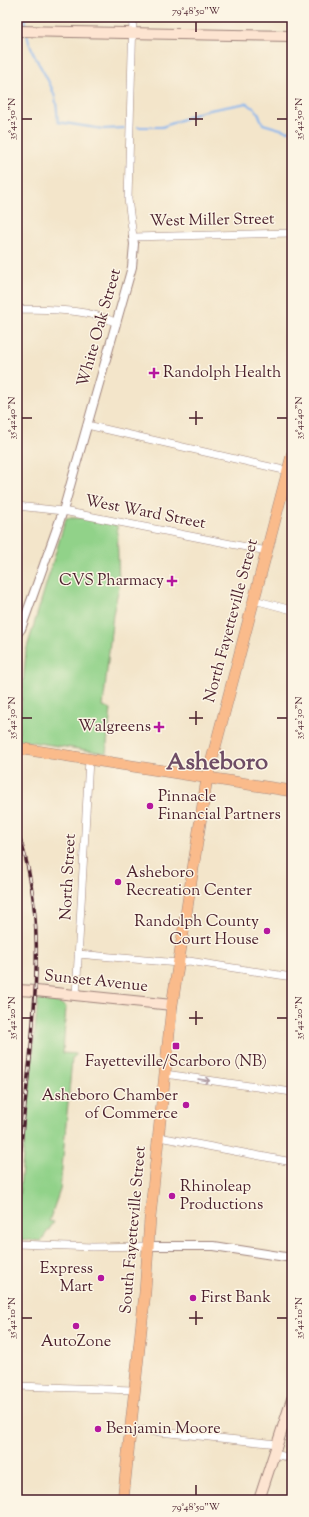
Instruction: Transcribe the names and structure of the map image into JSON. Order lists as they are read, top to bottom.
{
  "streets": {
    "main road": ["North Fayetteville Street", "Sunset Avenue", "South Fayetteville Street"],
    "street": [
      "West Miller Street",
      "White Oak Street",
      "West Ward Street",
      "North Street"
    ]
  },
  "crossings": [
    ["West Miller Street", "White Oak Street"],
    ["White Oak Street", "West Ward Street"],
    ["West Ward Street", "North Fayetteville Street"],
    ["North Fayetteville Street", "South Fayetteville Street"],
    ["North Street", "Sunset Avenue"],
    ["Sunset Avenue", "South Fayetteville Street"]
  ],
  "districts": ["Asheboro"],
  "places": {
    "health": ["Randolph Health", "CVS Pharmacy", "Walgreens"],
    "other": [
      "Pinnacle Financial Partners",
      "Asheboro Recreation Center",
      "Randolph County Court House",
      "Asheboro Chamber of Commerce",
      "Rhinoleap Productions",
      "Express Mart",
      "First Bank",
      "AutoZone",
      "Benjamin Moore"
    ],
    "transit": ["Fayetteville/Scarboro (NB)"]
  },
  "coordinates": [
    "79°48'50\"W",
    "35°42'50\"N",
    "35°42'40\"N",
    "35°42'30\"N",
    "35°42'20\"N",
    "35°42'10\"N"
  ]
}
